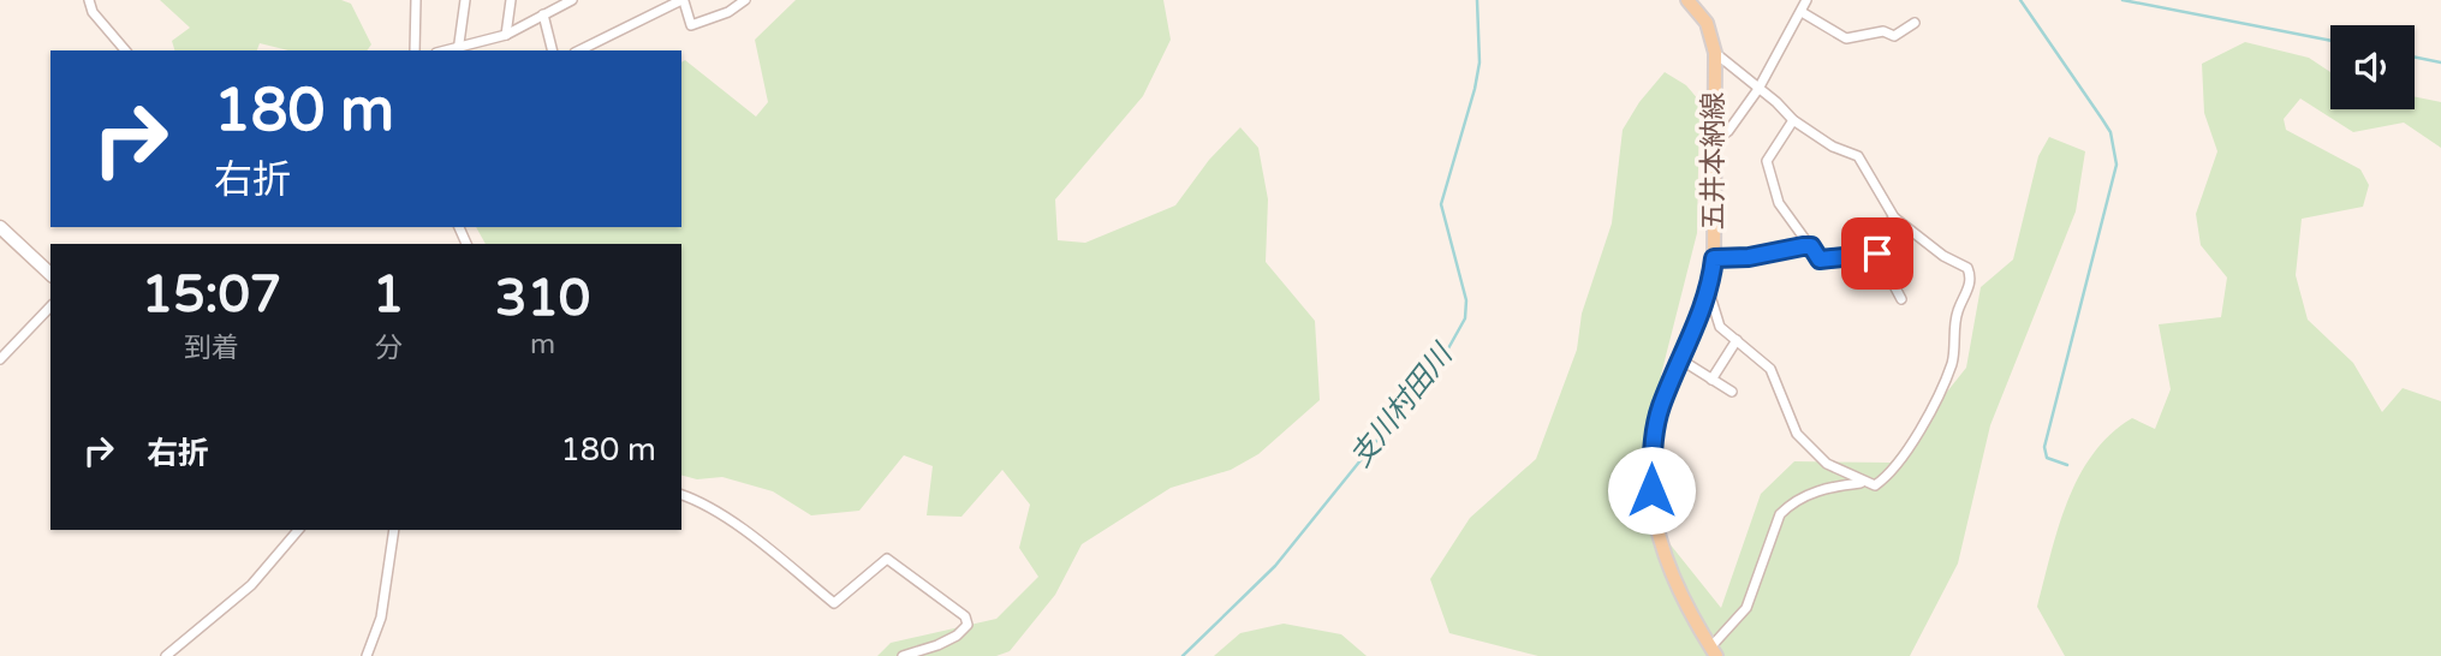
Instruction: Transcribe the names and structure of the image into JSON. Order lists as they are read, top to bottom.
{
  "streets": {
    "main road": ["五井本納線"]
  },
  "water": ["支川村田川"],
  "page": {
    "turn": ["180 m", "右折"],
    "eta": [
      "15:07",
      "到着",
      "1",
      "分",
      "310",
      "m"
    ],
    "list": [
      {
        "name": "右折",
        "value": "180 m"
      }
    ]
  }
}
